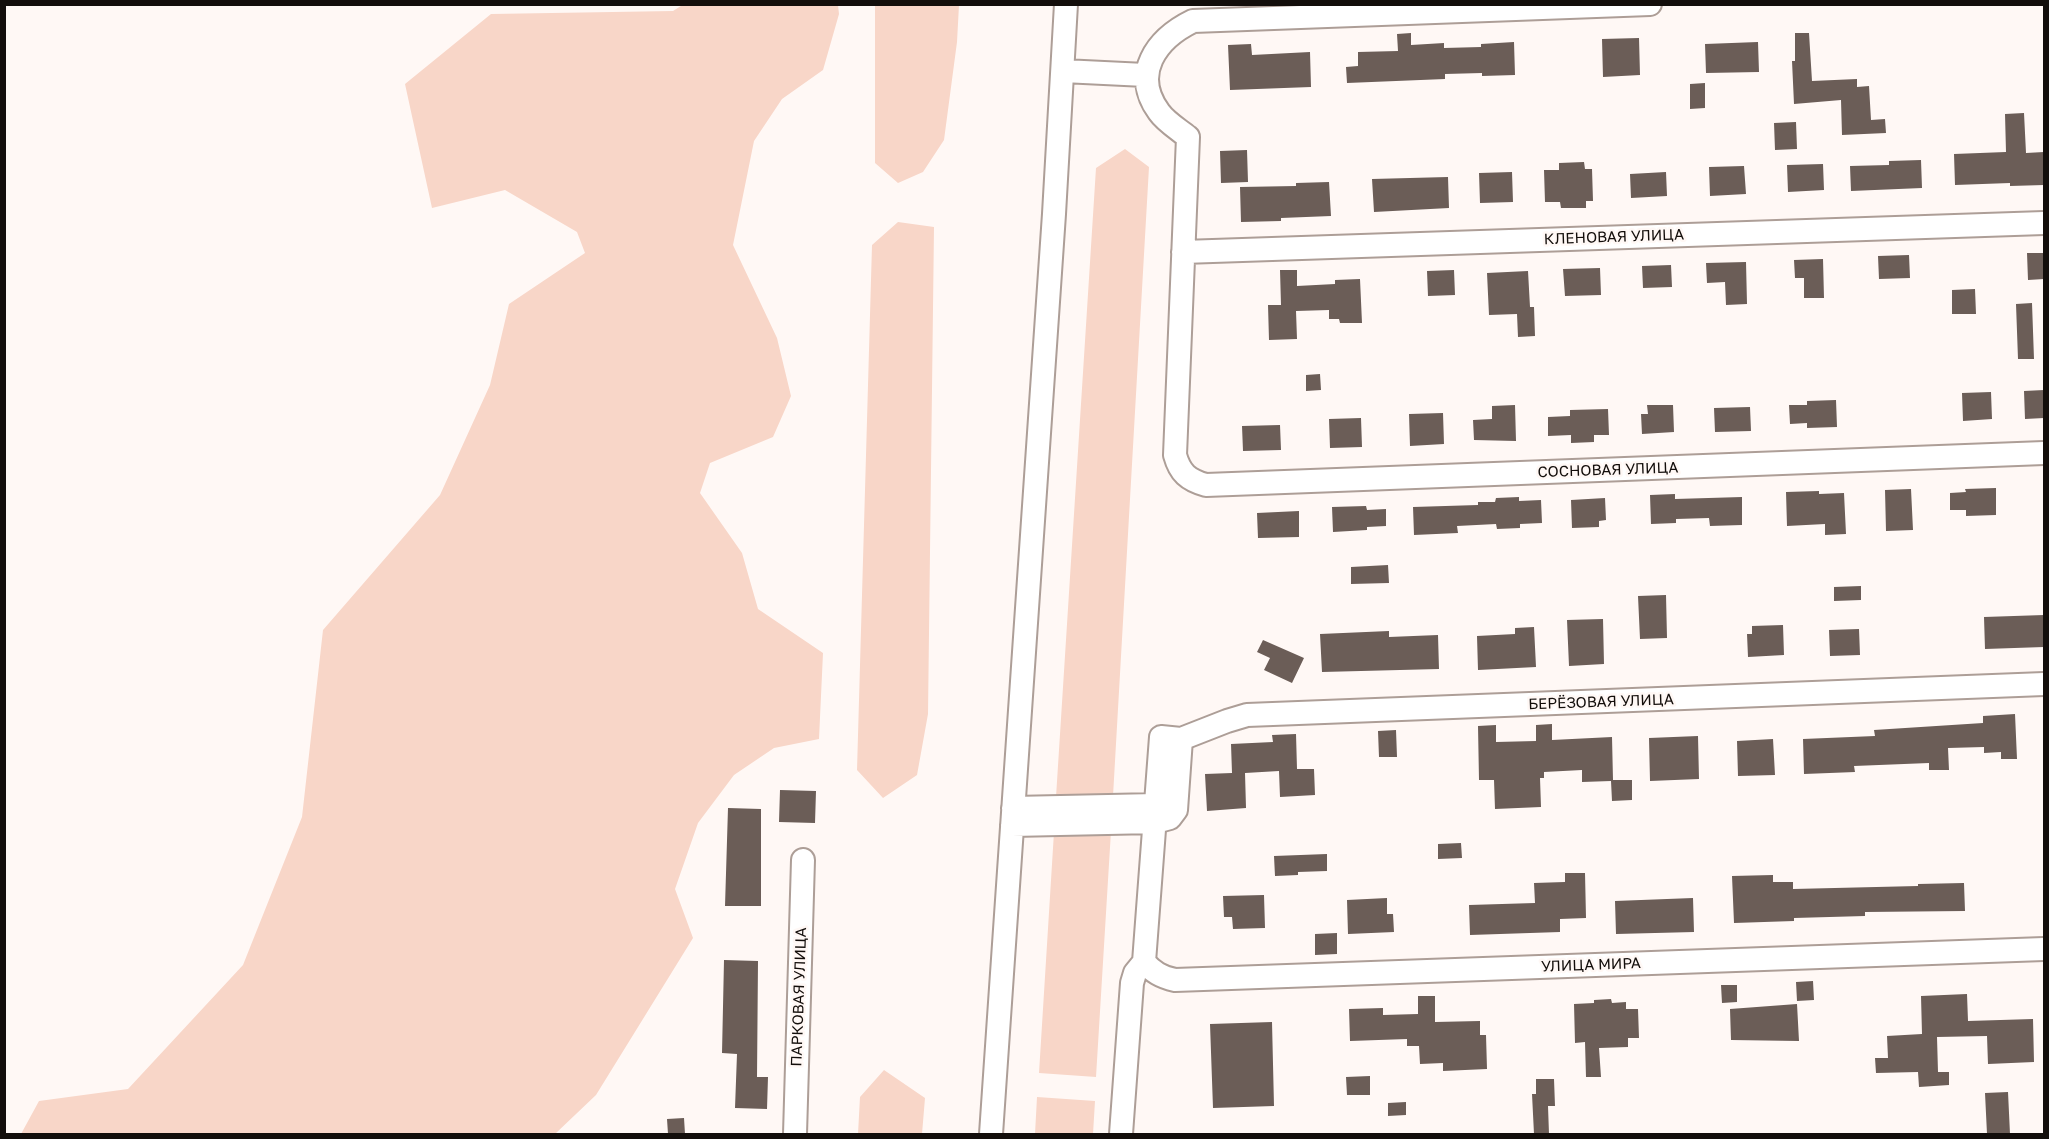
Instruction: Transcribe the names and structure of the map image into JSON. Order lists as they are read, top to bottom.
{
  "streets": {
    "street": [
      "КЛЕНОВАЯ УЛИЦА",
      "СОСНОВАЯ УЛИЦА",
      "БЕРЁЗОВАЯ УЛИЦА",
      "УЛИЦА МИРА",
      "ПАРКОВАЯ УЛИЦА"
    ]
  },
  "crossings": [
    ["КЛЕНОВАЯ УЛИЦА", "СОСНОВАЯ УЛИЦА"]
  ]
}
